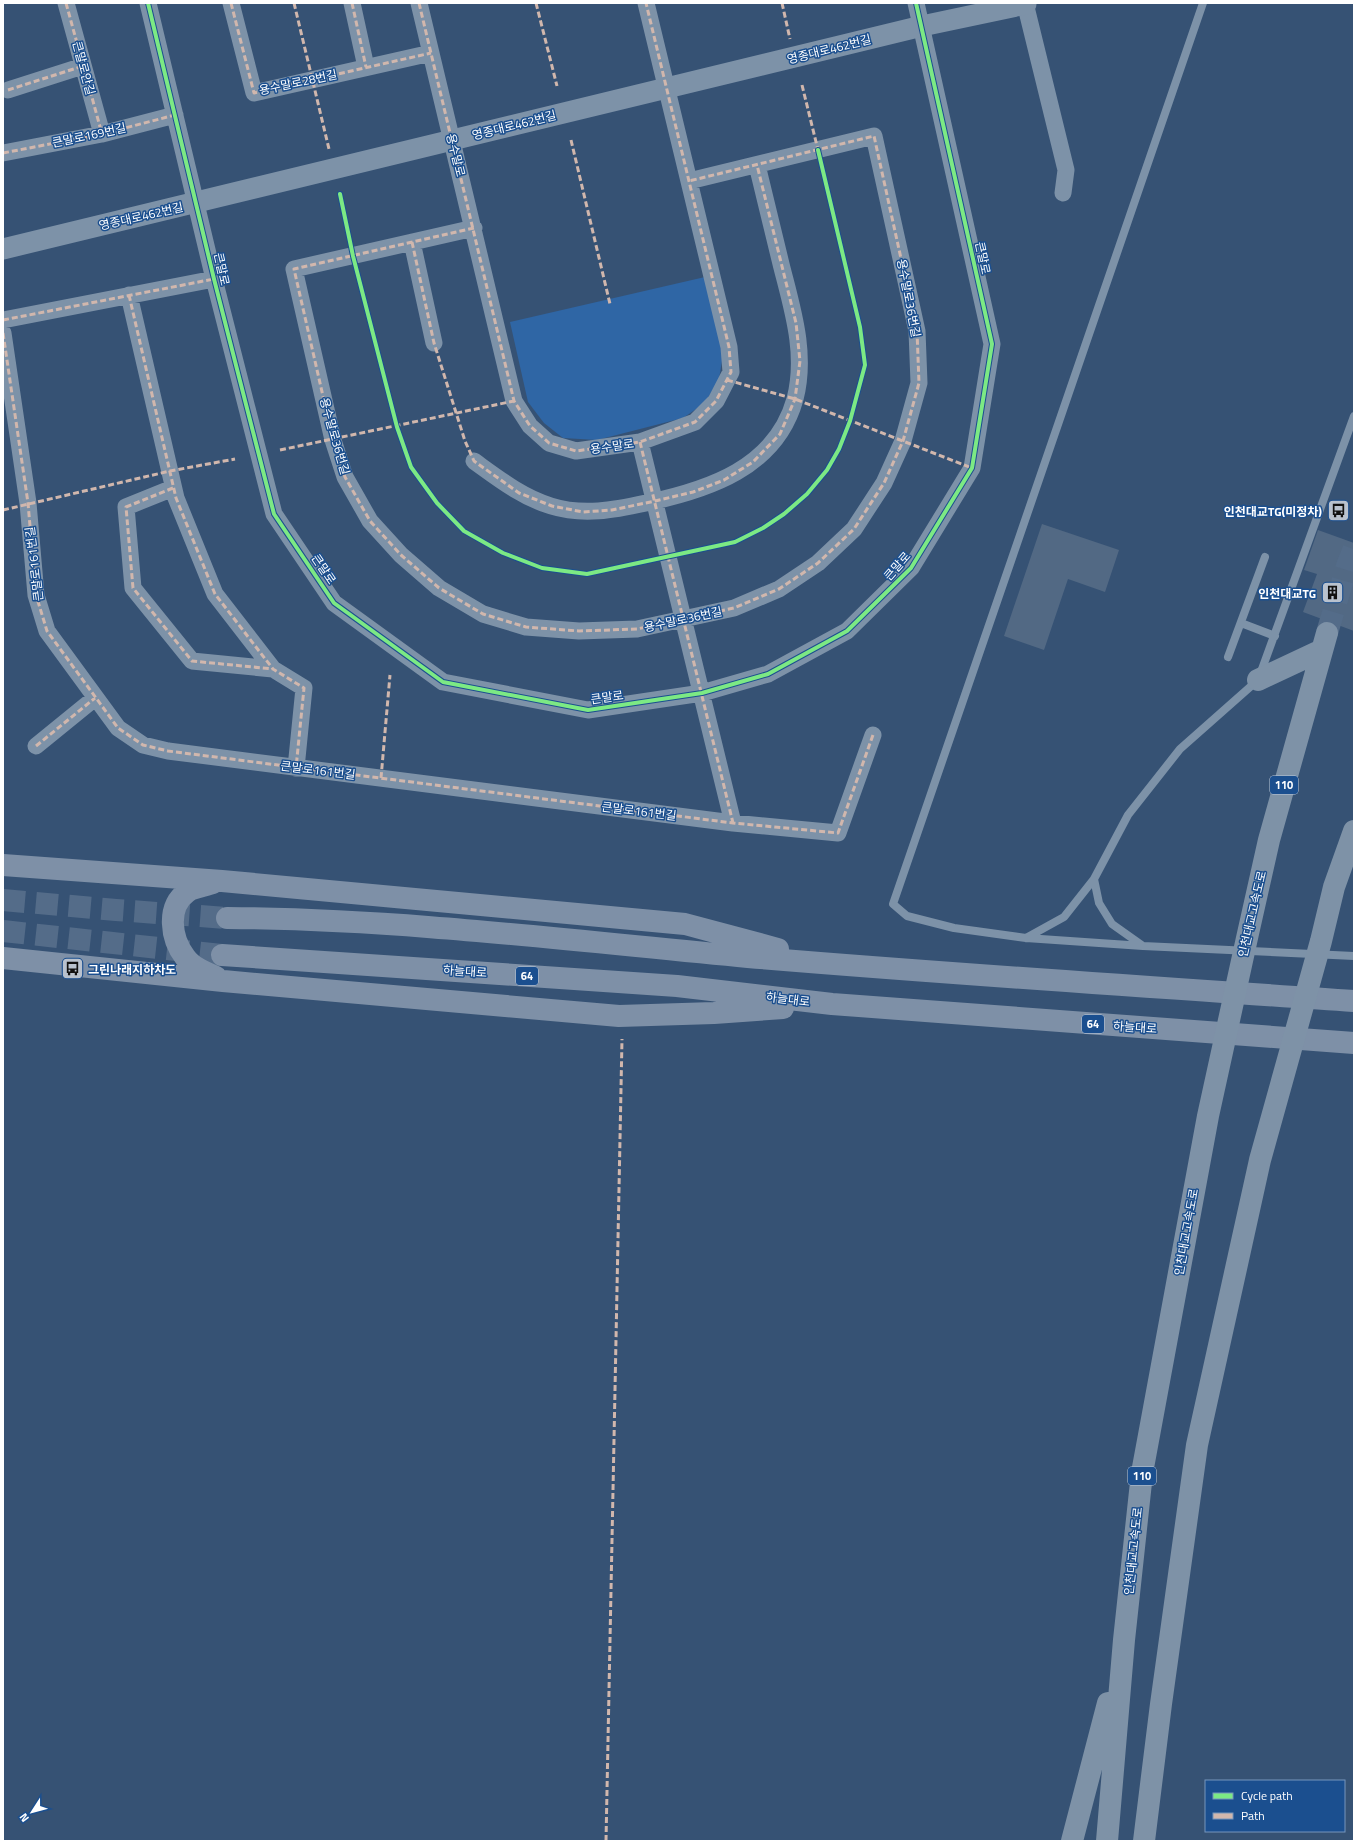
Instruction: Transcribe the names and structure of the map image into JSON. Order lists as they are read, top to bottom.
{
  "streets": {
    "highway": [
      "110",
      "인천대교고속도로",
      "하늘대로",
      "64"
    ],
    "street": [
      "영종대로462번길",
      "큰말로안길",
      "용수말로28번길",
      "큰말로169번길",
      "용수말로",
      "큰말로",
      "용수말로36번길",
      "큰말로161번길"
    ]
  },
  "crossings": [
    ["영종대로462번길", "용수말로"],
    ["영종대로462번길", "큰말로"],
    ["큰말로안길", "큰말로169번길"],
    ["용수말로28번길", "용수말로"],
    ["큰말로169번길", "큰말로"],
    ["용수말로", "용수말로36번길"]
  ],
  "places": {
    "bus stop": ["인천대교TG(미정차)", "그린나래지하차도"],
    "building": ["인천대교TG"]
  },
  "legend": ["Cycle path", "Path"],
  "north": "bottom left"
}
